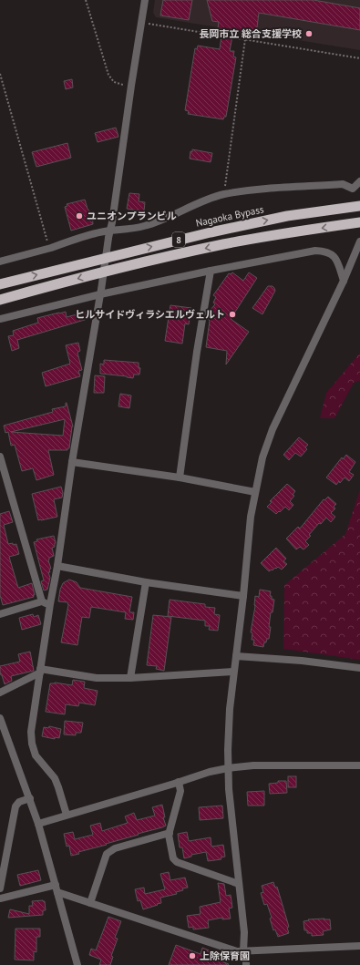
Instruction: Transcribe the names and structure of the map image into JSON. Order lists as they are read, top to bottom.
{
  "streets": {
    "highway": ["Nagaoka Bypass", "8"]
  },
  "places": [
    "長岡市立 総合支援学校",
    "ユニオンプランビル",
    "ヒルサイドヴィラシエルヴェルト",
    "上除保育園"
  ]
}
